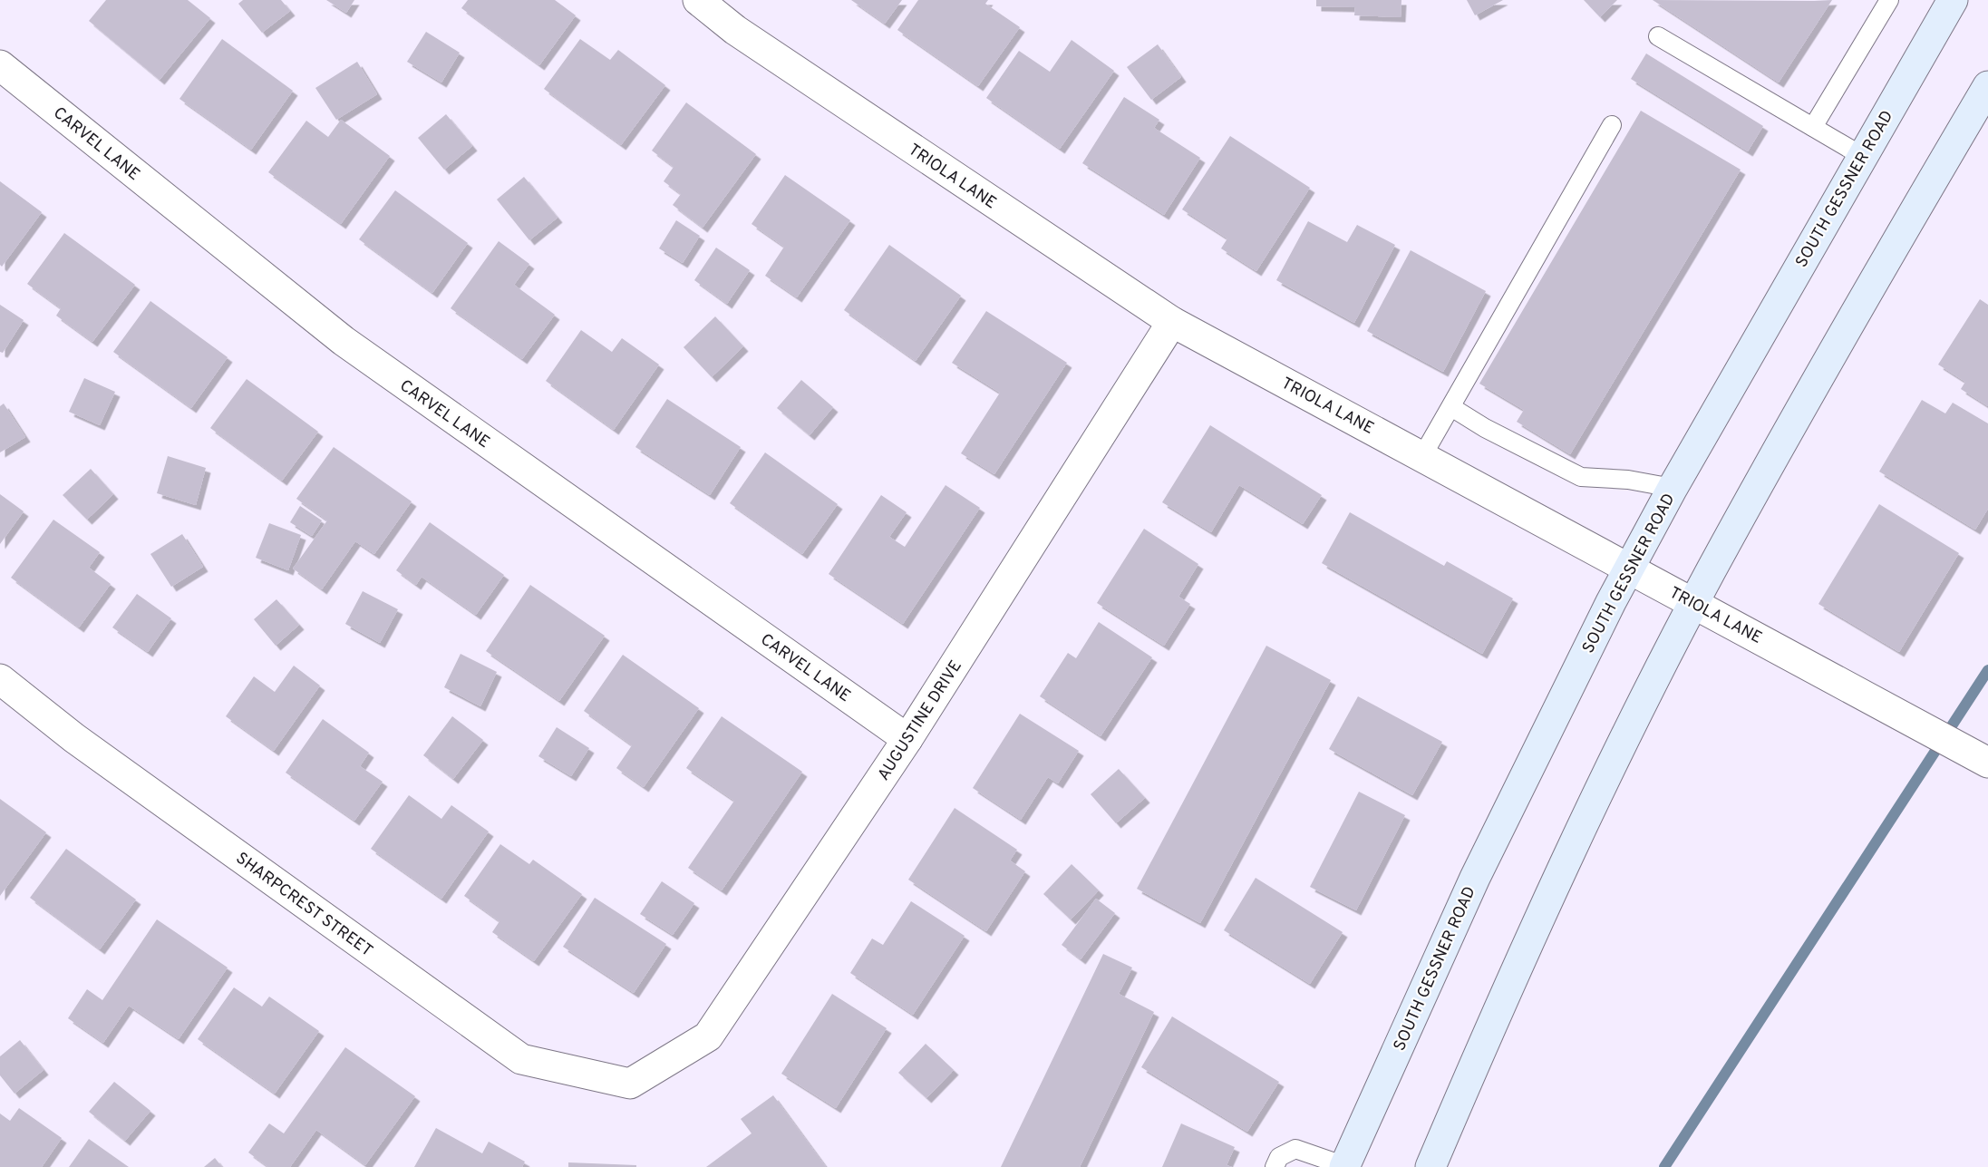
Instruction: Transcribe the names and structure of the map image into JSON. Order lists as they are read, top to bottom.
{
  "streets": {
    "main road": ["SOUTH GESSNER ROAD"],
    "street": [
      "CARVEL LANE",
      "TRIOLA LANE",
      "AUGUSTINE DRIVE",
      "SHARPCREST STREET"
    ]
  },
  "crossings": [
    ["CARVEL LANE", "AUGUSTINE DRIVE"],
    ["TRIOLA LANE", "SOUTH GESSNER ROAD"],
    ["TRIOLA LANE", "AUGUSTINE DRIVE"],
    ["AUGUSTINE DRIVE", "SHARPCREST STREET"]
  ]
}
